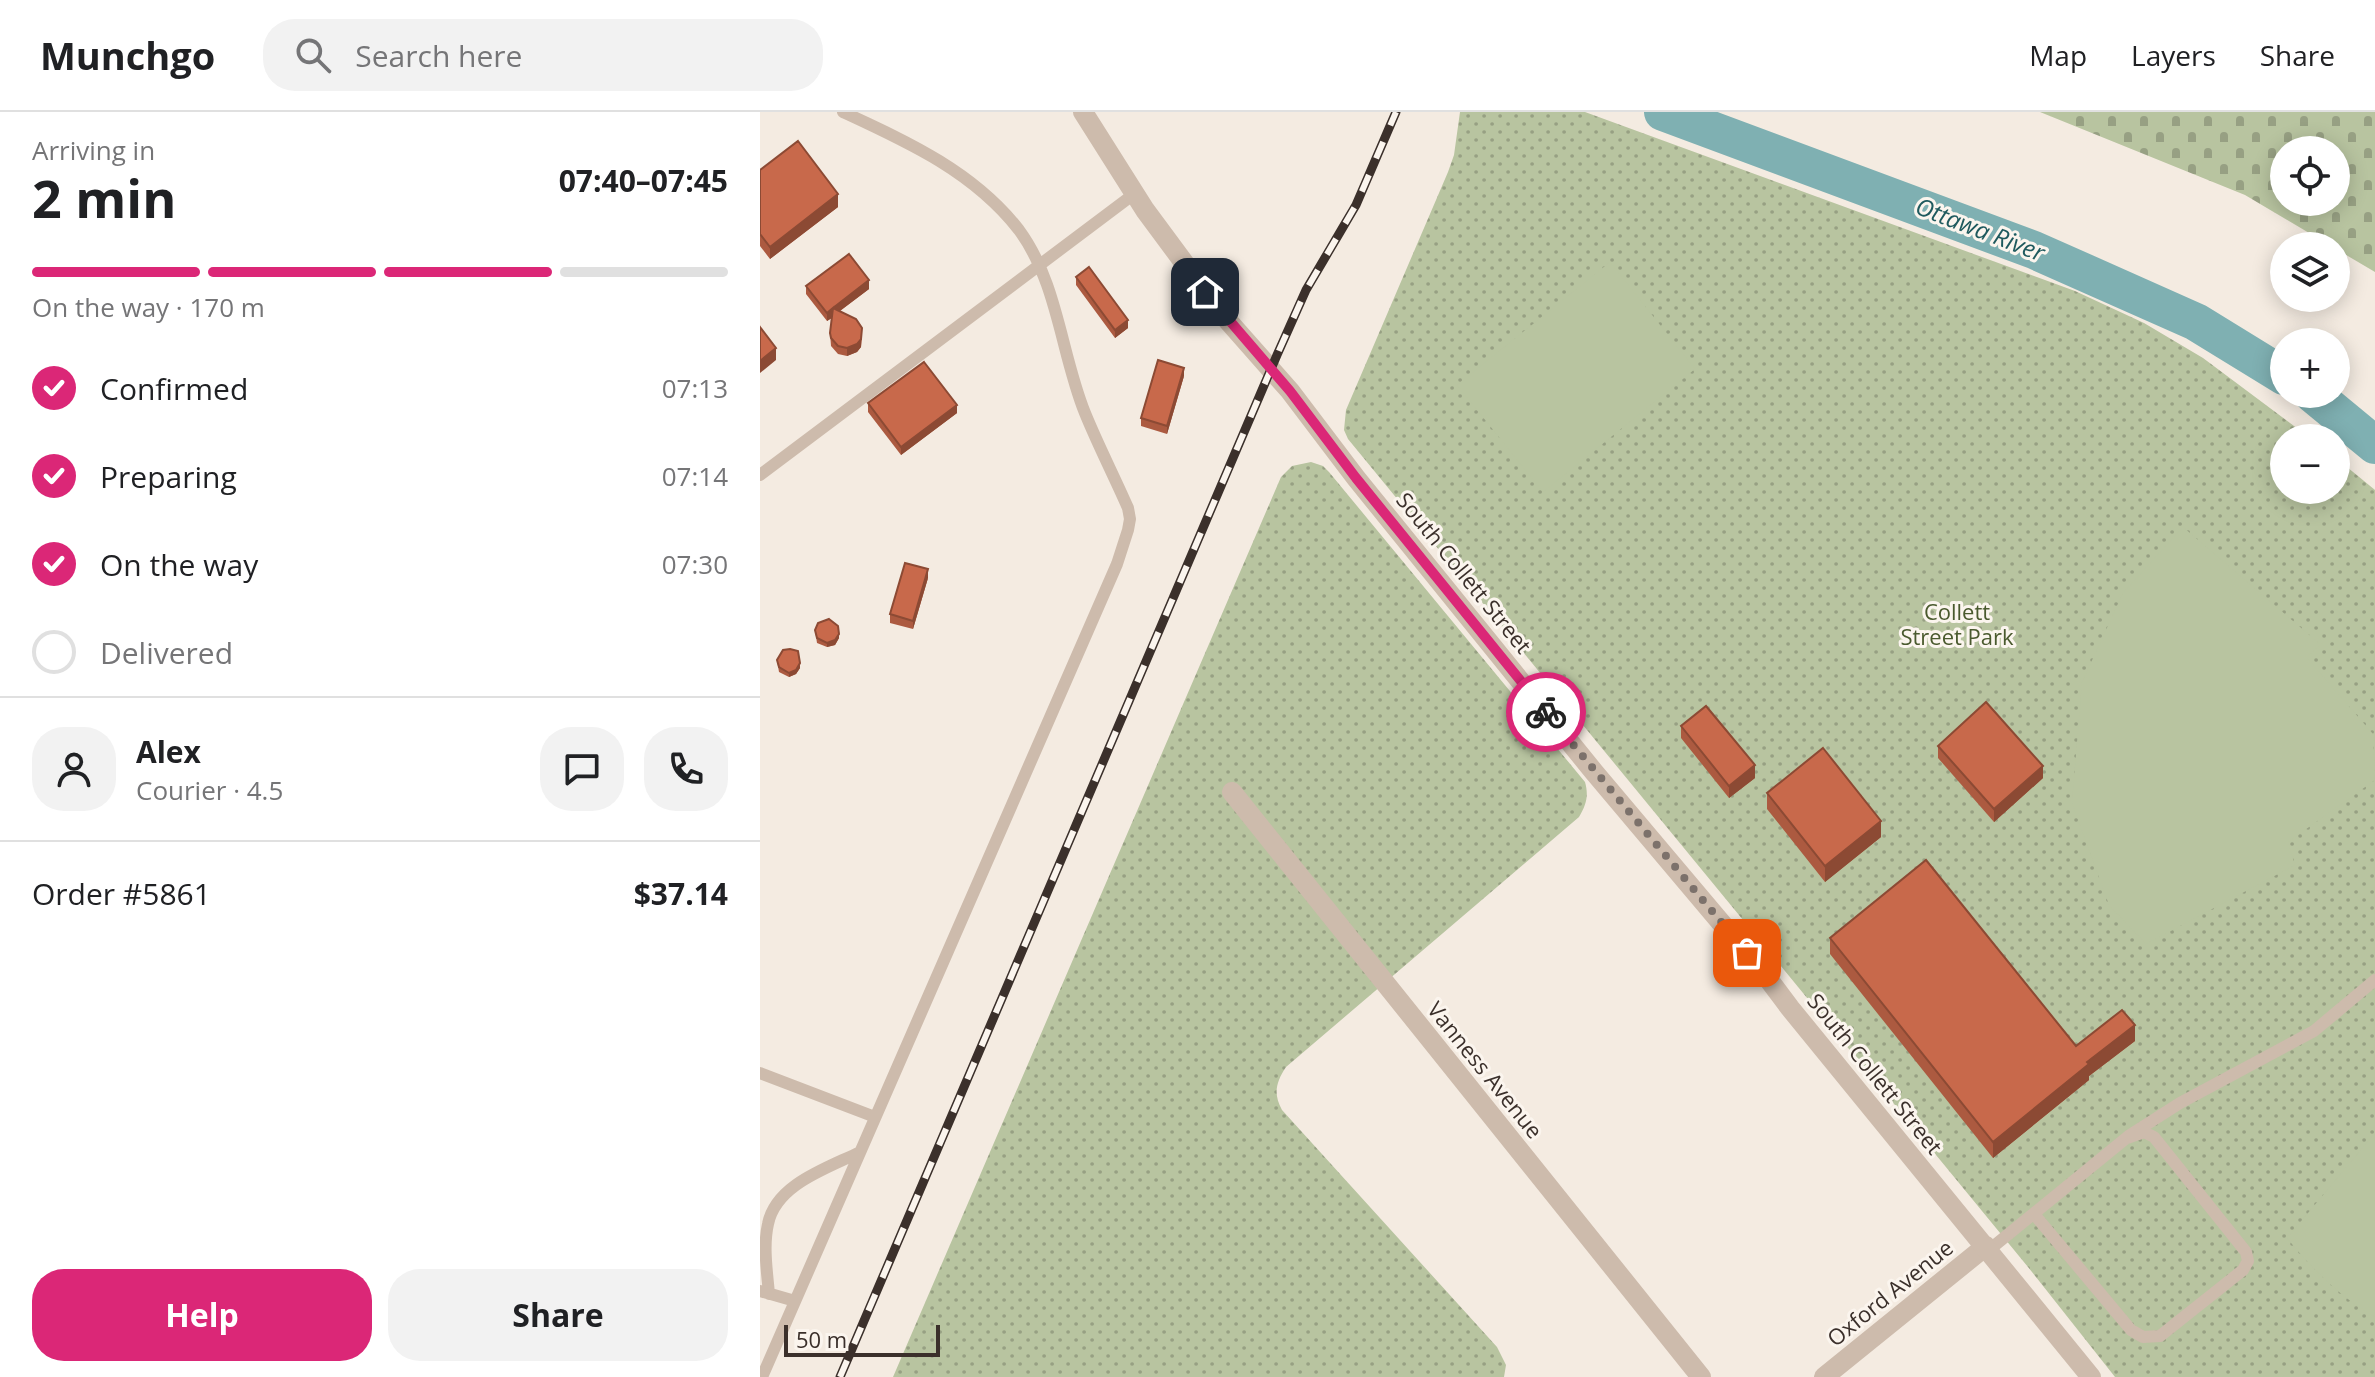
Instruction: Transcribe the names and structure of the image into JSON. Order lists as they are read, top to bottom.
{
  "streets": {
    "street": ["South Collett Street", "Vanness Avenue", "Oxford Avenue"]
  },
  "crossings": [
    ["South Collett Street", "Oxford Avenue"]
  ],
  "water": ["Ottawa River"],
  "parks": ["Collett Street Park"],
  "scale_bar": "50 m",
  "page": {
    "header": "Munchgo",
    "search": "Search here",
    "nav": ["Map", "Layers", "Share"],
    "heading": ["2 min", "Arriving in", "07:40–07:45"],
    "panel": [
      "Alex",
      "Courier · 4.5",
      "Order #5861",
      "$37.14"
    ],
    "map_buttons": ["+", "−"],
    "bar": "On the way · 170 m",
    "list": [
      ["Confirmed", "07:13"],
      ["Preparing", "07:14"],
      ["On the way", "07:30"],
      "Delivered"
    ],
    "buttons": ["Help", "Share"],
    "scale": "50 m"
  }
}
